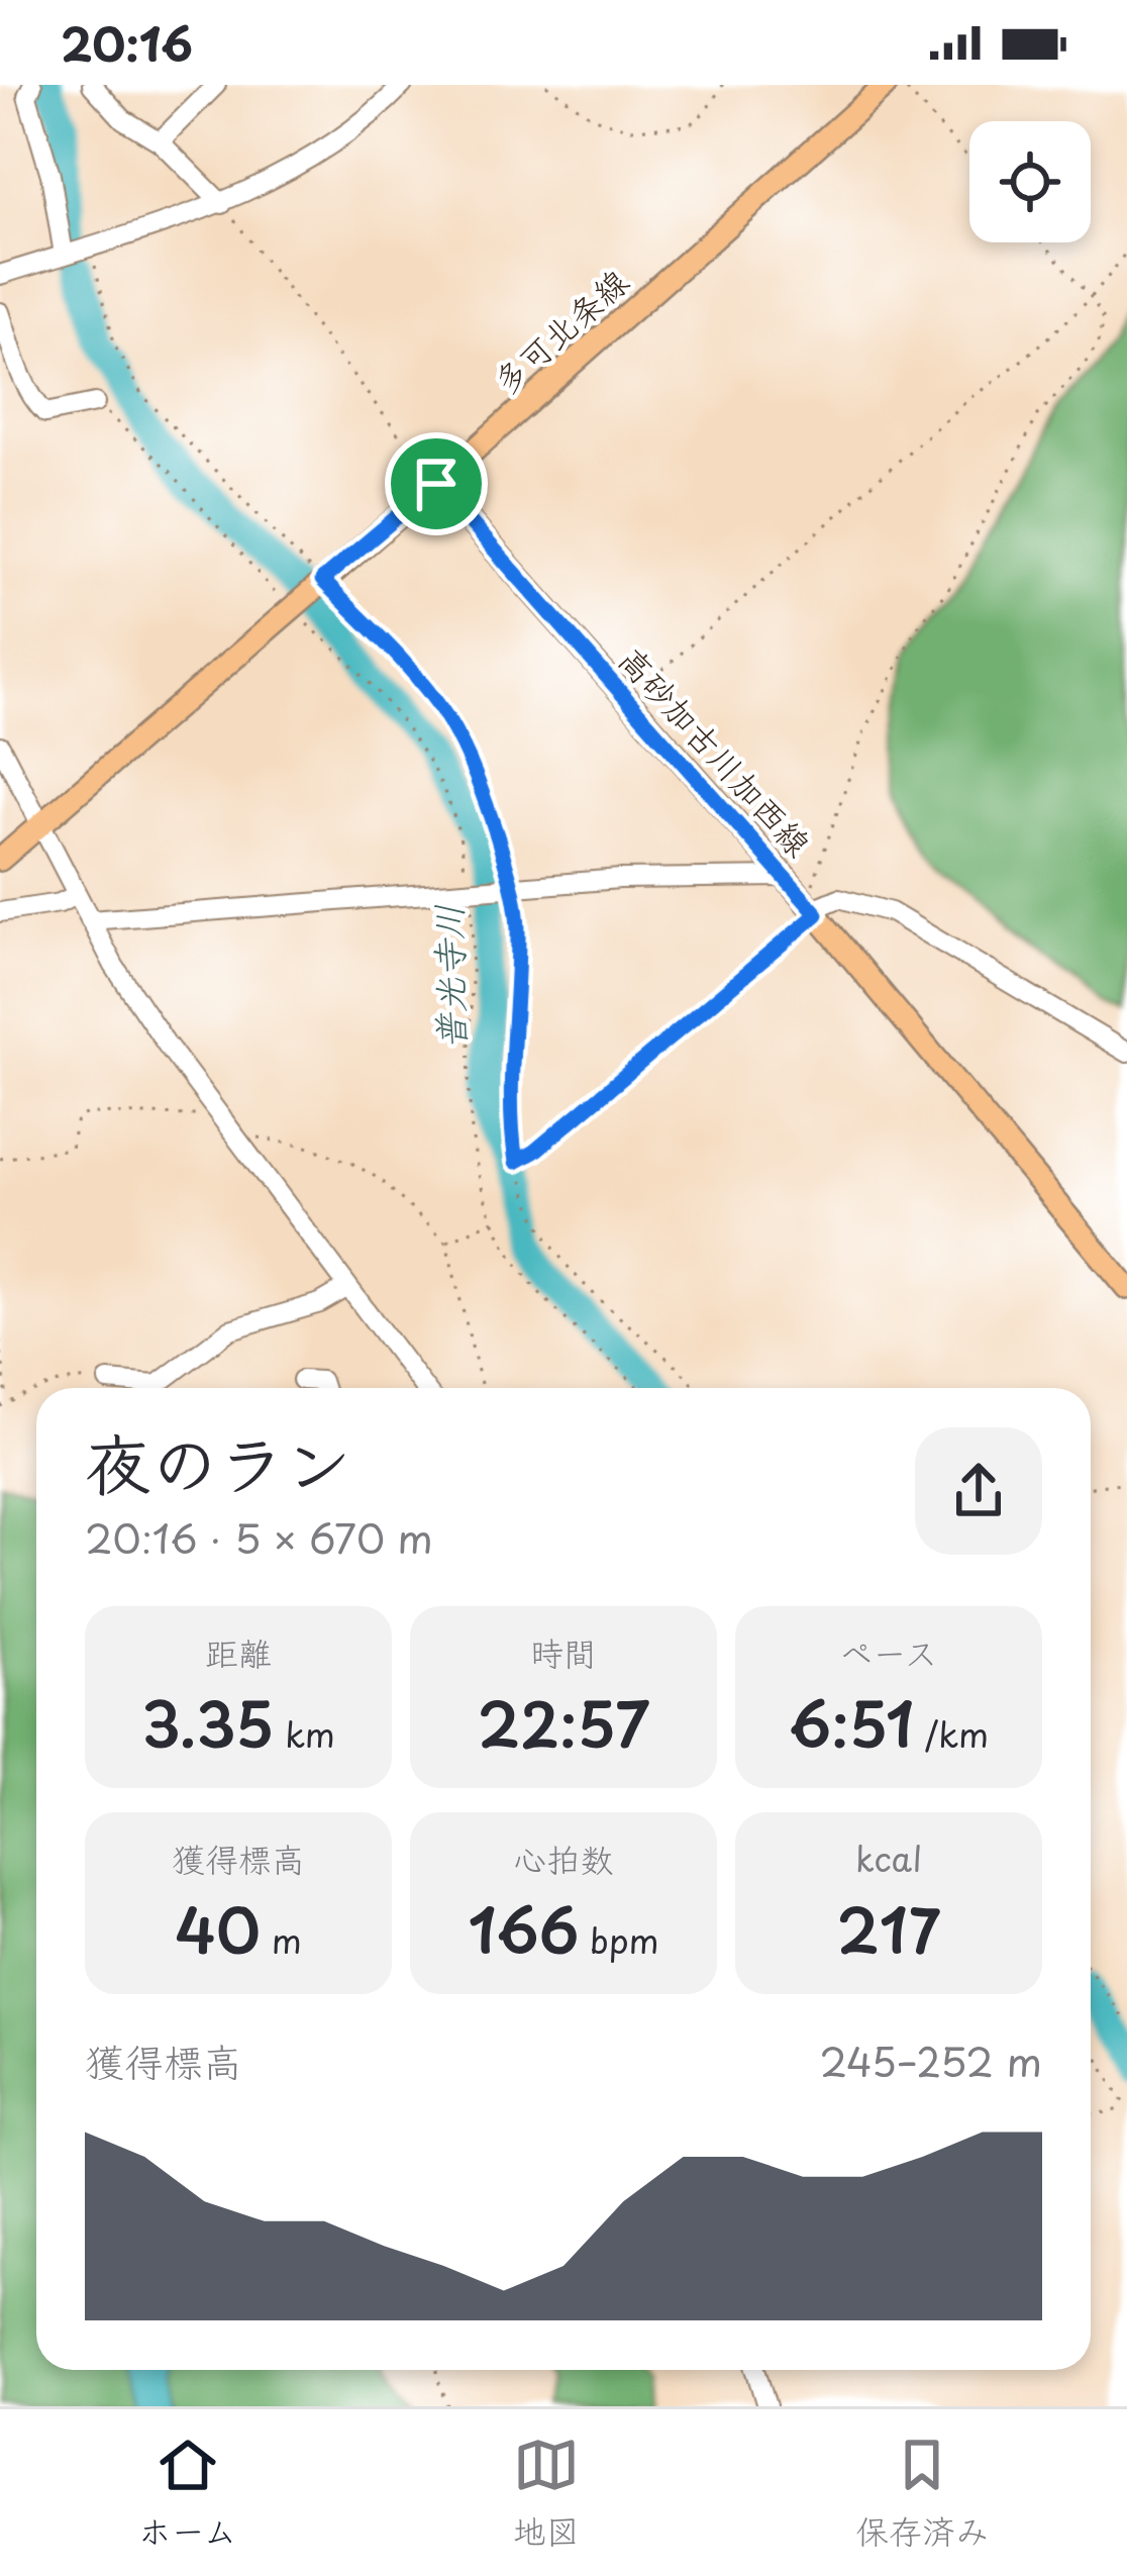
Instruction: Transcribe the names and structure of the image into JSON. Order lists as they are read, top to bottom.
{
  "streets": {
    "main road": ["多可北条線", "高砂加古川加西線"]
  },
  "crossings": [
    ["多可北条線", "高砂加古川加西線"]
  ],
  "water": ["普光寺川"],
  "page": {
    "status": "20:16",
    "heading": ["夜のラン", "20:16 · 5 × 670 m"],
    "stats": [
      ["距離", "3.35 km"],
      ["時間", "22:57"],
      ["ペース", "6:51 /km"],
      ["獲得標高", "40 m"],
      ["心拍数", "166 bpm"],
      ["kcal", "217"]
    ],
    "chart": ["獲得標高", "245–252 m"],
    "tabs": ["ホーム", "地図", "保存済み"]
  }
}
